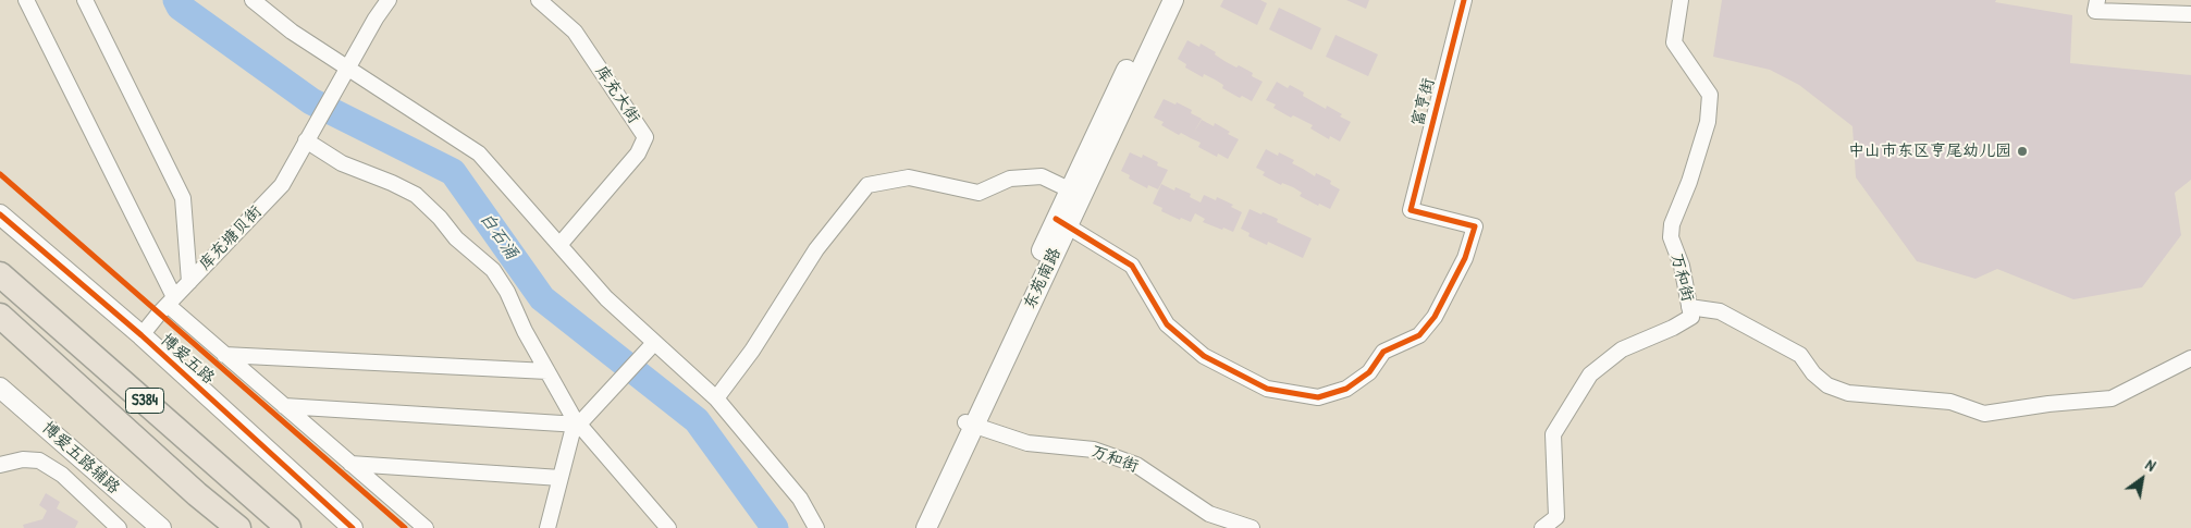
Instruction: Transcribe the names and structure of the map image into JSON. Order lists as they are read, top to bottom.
{
  "streets": {
    "highway": ["S384"],
    "street": [
      "库充大街",
      "富亨街",
      "库充塘贝街",
      "万和街",
      "东苑南路",
      "博爱五路",
      "博爱五路辅路"
    ]
  },
  "crossings": [
    ["富亨街", "东苑南路"],
    ["库充塘贝街", "博爱五路"],
    ["万和街", "东苑南路"]
  ],
  "water": ["白石涌"],
  "places": ["中山市东区亨尾幼儿园"],
  "north": "top right"
}
